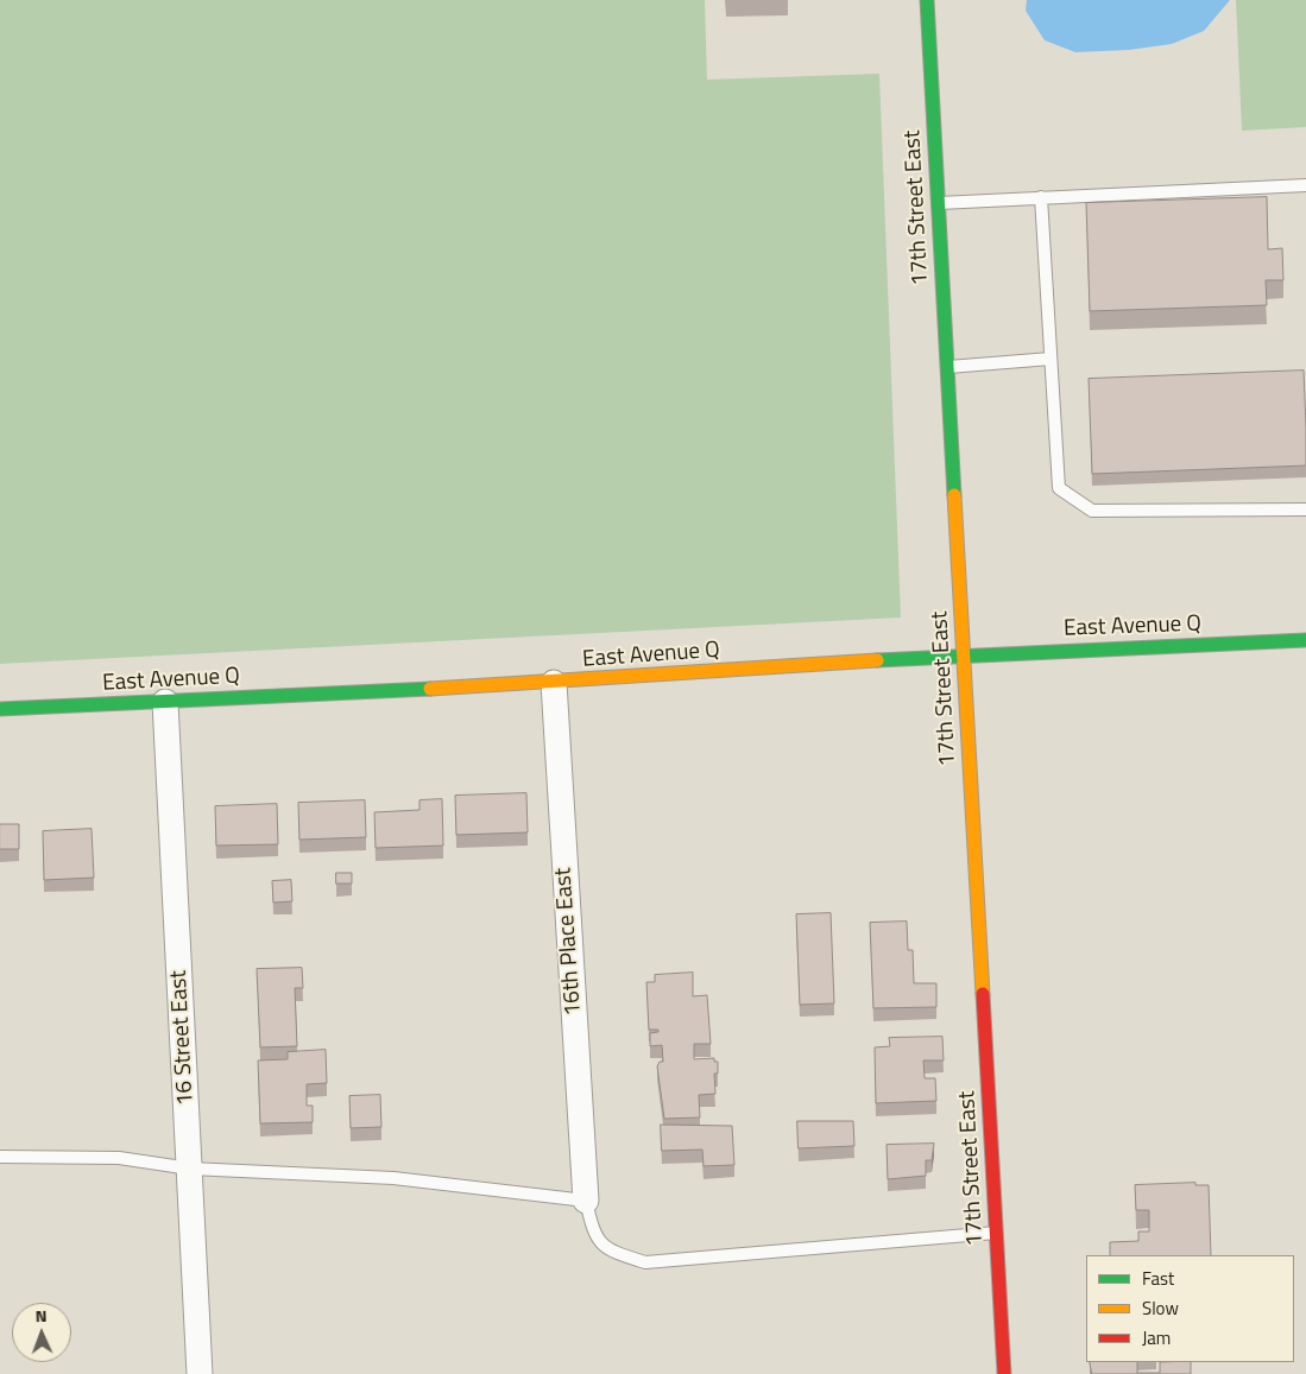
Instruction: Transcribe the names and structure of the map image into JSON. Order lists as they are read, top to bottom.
{
  "streets": {
    "street": [
      "17th Street East",
      "East Avenue Q",
      "16th Place East",
      "16 Street East"
    ]
  },
  "crossings": [
    ["17th Street East", "East Avenue Q"],
    ["East Avenue Q", "16th Place East"],
    ["East Avenue Q", "16 Street East"]
  ],
  "legend": ["Fast", "Slow", "Jam"],
  "north": "top"
}
